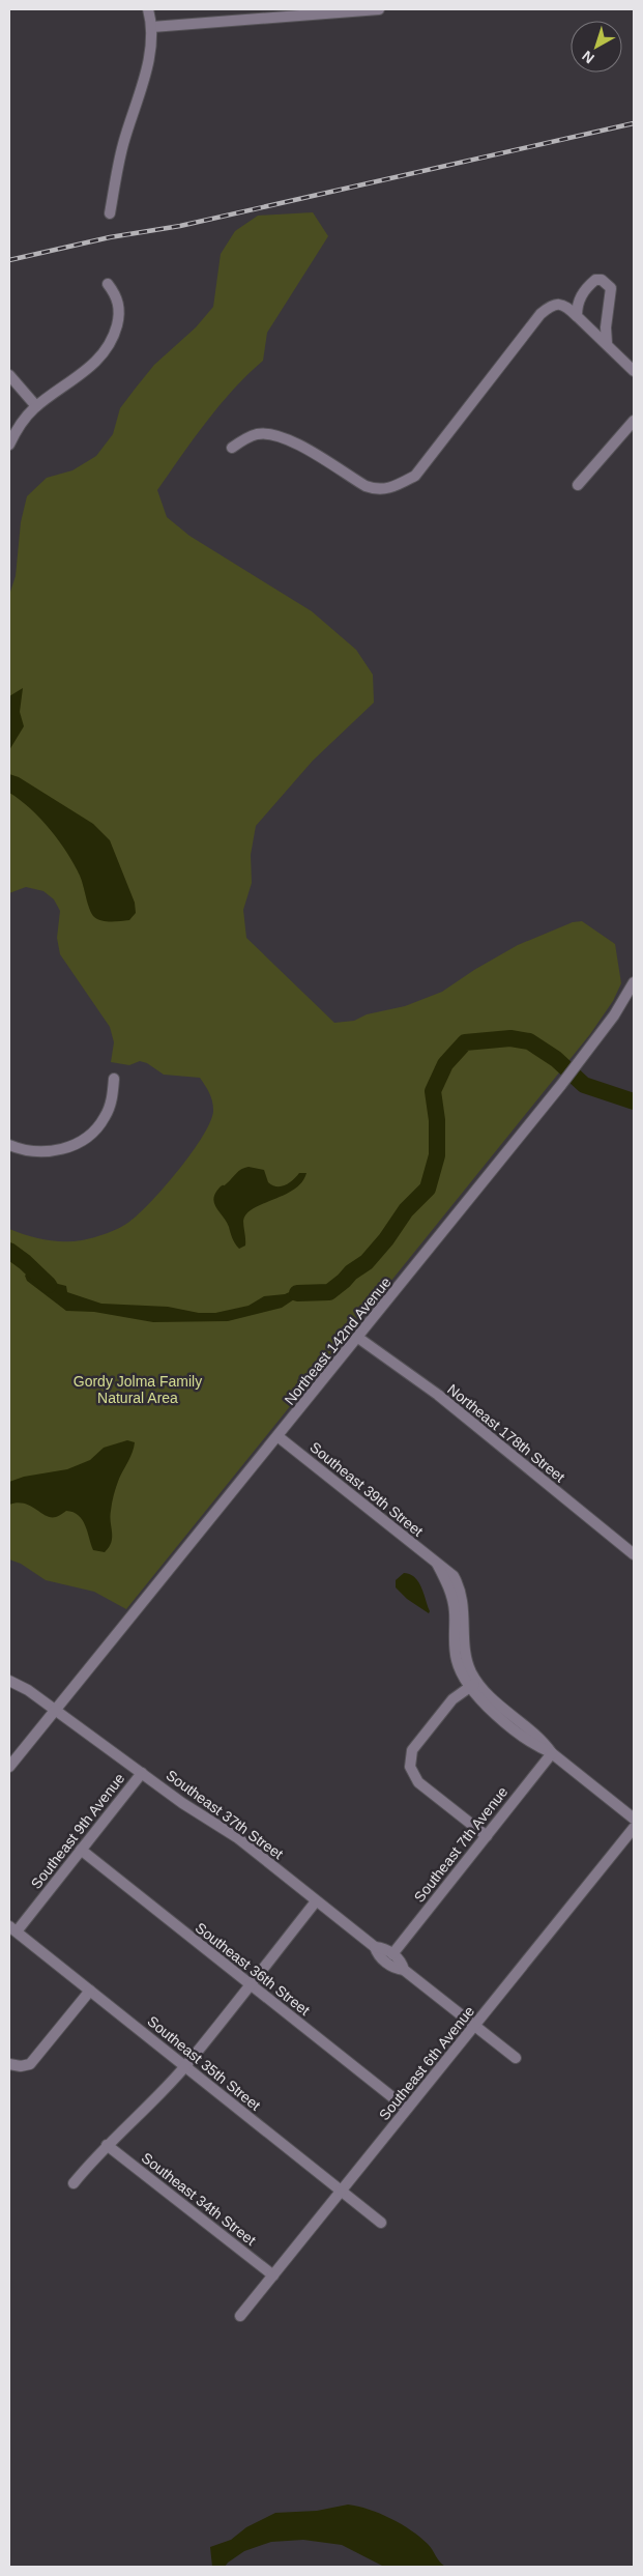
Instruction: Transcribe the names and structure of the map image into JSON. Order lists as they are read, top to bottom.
{
  "streets": {
    "street": [
      "Northeast 142nd Avenue",
      "Northeast 178th Street",
      "Southeast 39th Street",
      "Southeast 37th Street",
      "Southeast 9th Avenue",
      "Southeast 7th Avenue",
      "Southeast 36th Street",
      "Southeast 35th Street",
      "Southeast 6th Avenue",
      "Southeast 34th Street"
    ]
  },
  "crossings": [
    ["Northeast 142nd Avenue", "Northeast 178th Street"],
    ["Northeast 142nd Avenue", "Southeast 39th Street"],
    ["Northeast 142nd Avenue", "Southeast 37th Street"],
    ["Southeast 39th Street", "Southeast 7th Avenue"],
    ["Southeast 37th Street", "Southeast 9th Avenue"],
    ["Southeast 37th Street", "Southeast 7th Avenue"],
    ["Southeast 37th Street", "Southeast 6th Avenue"],
    ["Southeast 9th Avenue", "Southeast 36th Street"],
    ["Southeast 9th Avenue", "Southeast 35th Street"],
    ["Southeast 36th Street", "Southeast 6th Avenue"],
    ["Southeast 35th Street", "Southeast 6th Avenue"],
    ["Southeast 6th Avenue", "Southeast 34th Street"]
  ],
  "parks": ["Gordy Jolma Family Natural Area"],
  "north": "bottom left"
}
